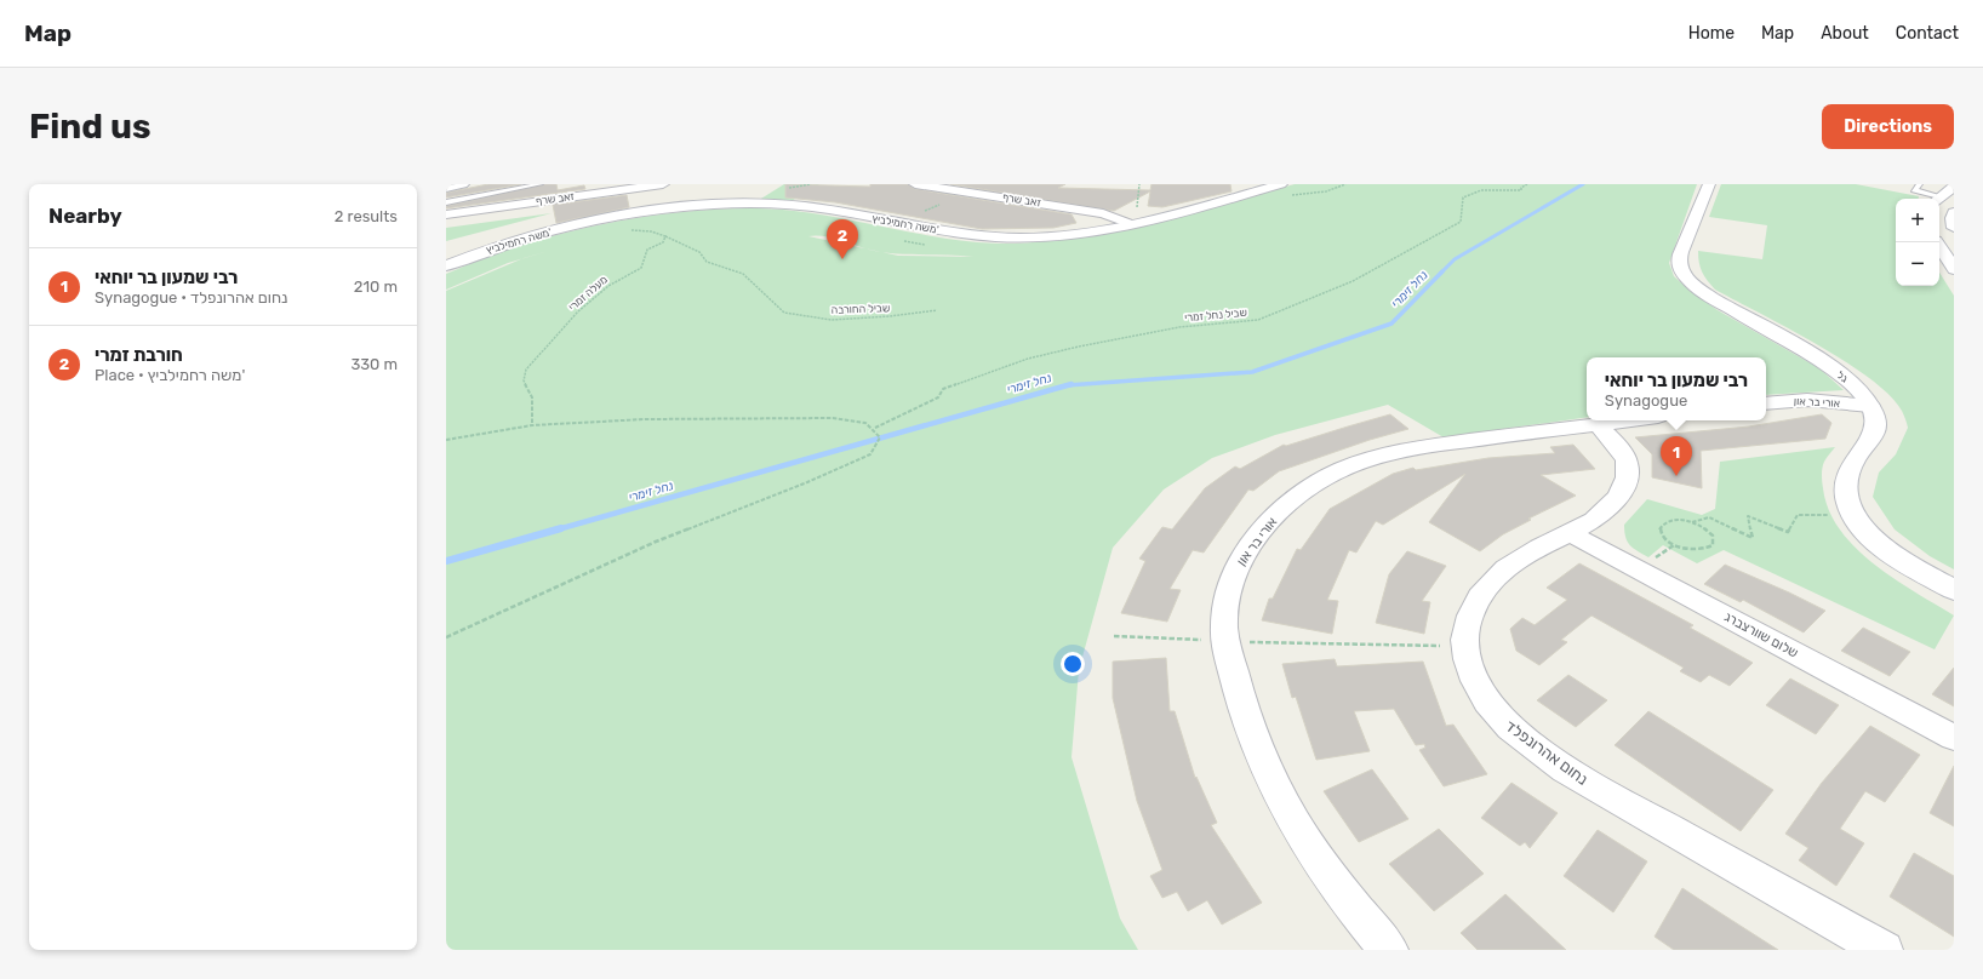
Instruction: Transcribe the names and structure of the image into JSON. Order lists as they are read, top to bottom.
{
  "streets": {
    "street": [
      "זאב שרף",
      "משה רחמילביץ'",
      "גל",
      "אורי בר און",
      "שלום שוורצברג",
      "נחום אהרונפלד"
    ],
    "path": ["מעלה זמרי", "שביל החורבה", "שביל נחל זמרי"]
  },
  "crossings": [
    ["זאב שרף", "משה רחמילביץ'"],
    ["מעלה זמרי", "שביל החורבה"],
    ["גל", "אורי בר און"],
    ["אורי בר און", "נחום אהרונפלד"],
    ["שלום שוורצברג", "נחום אהרונפלד"]
  ],
  "water": ["נחל זימרי"],
  "page": {
    "header": "Map",
    "nav": [
      "Home",
      "Map",
      "About",
      "Contact"
    ],
    "buttons": "Directions",
    "title": "Find us",
    "heading": ["Nearby", "2 results"],
    "map_buttons": ["+", "−"],
    "pins": ["2", "1"],
    "list": [
      {
        "mark": "1",
        "name": "רבי שמעון בר יוחאי",
        "note": "Synagogue · נחום אהרונפלד",
        "value": "210 m"
      },
      {
        "mark": "2",
        "name": "חורבת זמרי",
        "note": "Place · משה רחמילביץ'",
        "value": "330 m"
      }
    ],
    "popup": ["רבי שמעון בר יוחאי", "Synagogue"]
  }
}
